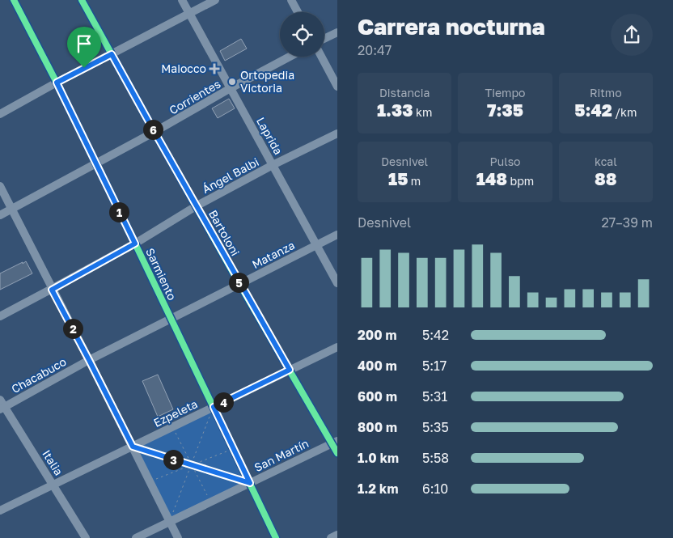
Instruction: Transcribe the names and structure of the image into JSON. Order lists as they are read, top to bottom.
{
  "streets": {
    "street": [
      "Corrientes",
      "Laprida",
      "Ángel Balbi",
      "Bartoloni",
      "Matanza",
      "Sarmiento",
      "Chacabuco",
      "Ezpeleta",
      "San Martín",
      "Italia"
    ]
  },
  "crossings": [
    ["Corrientes", "Laprida"],
    ["Corrientes", "Bartoloni"],
    ["Corrientes", "Sarmiento"],
    ["Laprida", "Ángel Balbi"],
    ["Laprida", "Matanza"],
    ["Ángel Balbi", "Bartoloni"],
    ["Ángel Balbi", "Sarmiento"],
    ["Bartoloni", "Matanza"],
    ["Bartoloni", "Ezpeleta"],
    ["Bartoloni", "San Martín"],
    ["Matanza", "Sarmiento"],
    ["Matanza", "Chacabuco"],
    ["Sarmiento", "Ezpeleta"],
    ["Sarmiento", "San Martín"],
    ["Chacabuco", "Italia"],
    ["Ezpeleta", "Italia"]
  ],
  "places": {
    "health": ["Maiocco"],
    "other": ["Ortopedia Victoria"]
  },
  "page": {
    "heading": ["Carrera nocturna", "20:47"],
    "stats": [
      ["Distancia", "1.33 km"],
      ["Tiempo", "7:35"],
      ["Ritmo", "5:42 /km"],
      ["Desnivel", "15 m"],
      ["Pulso", "148 bpm"],
      ["kcal", "88"]
    ],
    "pins": [
      "6",
      "1",
      "5",
      "2",
      "4",
      "3"
    ],
    "chart": ["Desnivel", "27–39 m"],
    "list": [
      {
        "name": "200 m",
        "note": "5:42"
      },
      {
        "name": "400 m",
        "note": "5:17"
      },
      {
        "name": "600 m",
        "note": "5:31"
      },
      {
        "name": "800 m",
        "note": "5:35"
      },
      {
        "name": "1.0 km",
        "note": "5:58"
      },
      {
        "name": "1.2 km",
        "note": "6:10"
      }
    ]
  }
}
